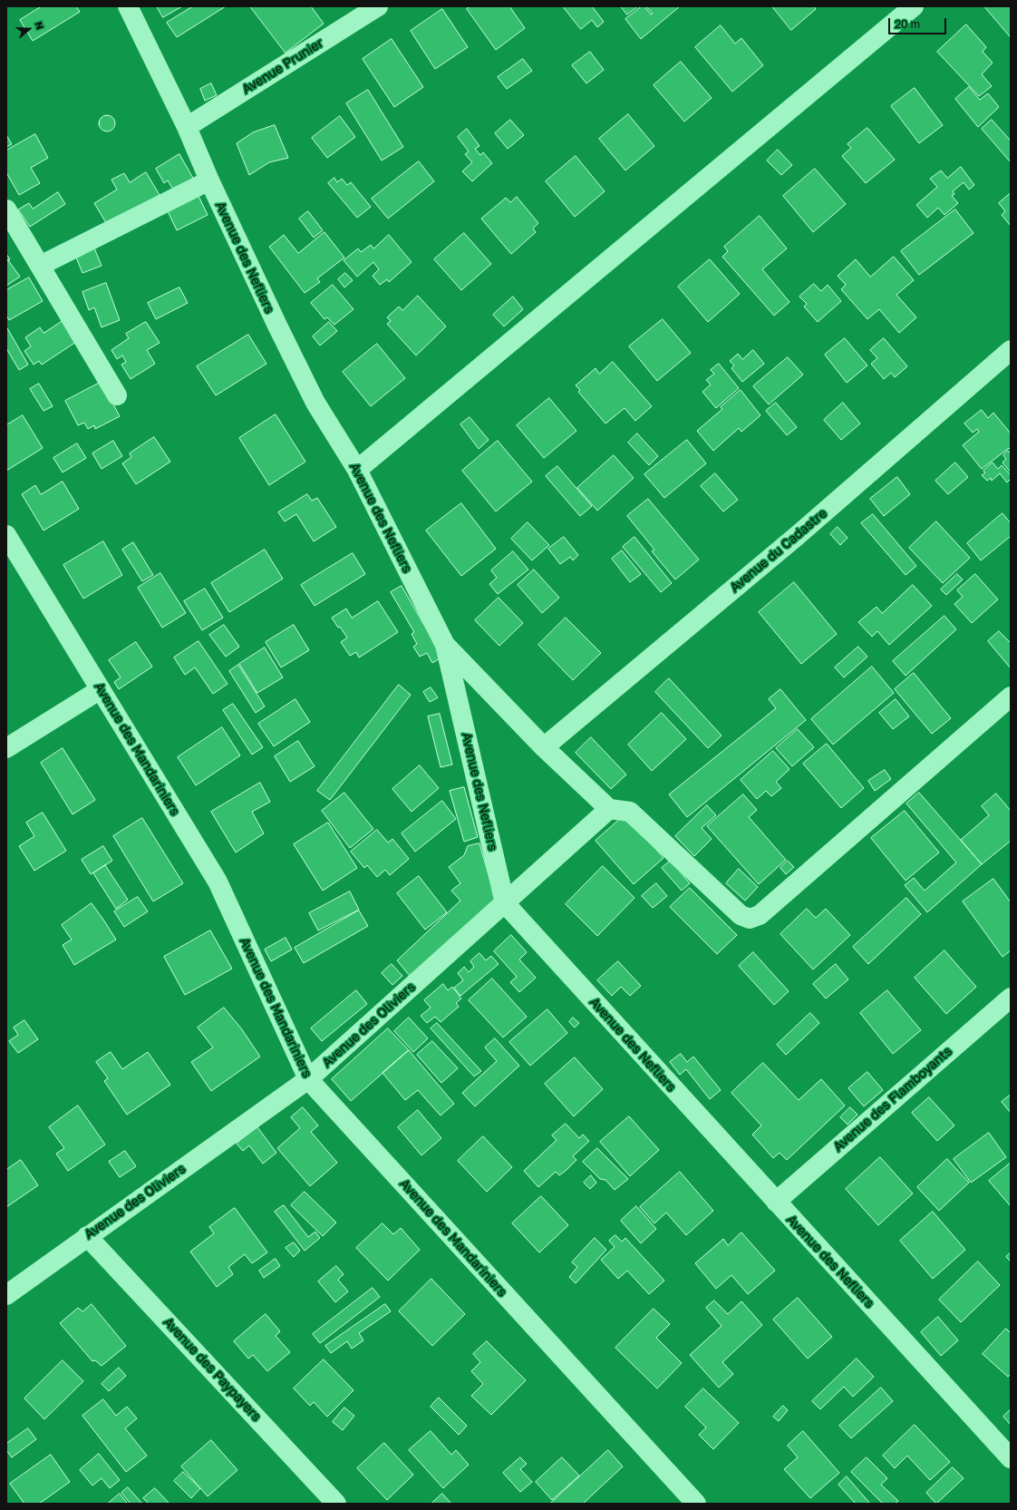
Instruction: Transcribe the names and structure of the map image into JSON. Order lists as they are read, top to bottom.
{
  "streets": {
    "street": [
      "Avenue Prunier",
      "Avenue des Nefliers",
      "Avenue du Cadastre",
      "Avenue des Mandariniers",
      "Avenue des Oliviers",
      "Avenue des Flamboyants",
      "Avenue des Paypayers"
    ]
  },
  "crossings": [
    ["Avenue Prunier", "Avenue des Nefliers"],
    ["Avenue des Nefliers", "Avenue des Oliviers"],
    ["Avenue des Nefliers", "Avenue des Flamboyants"],
    ["Avenue des Mandariniers", "Avenue des Oliviers"],
    ["Avenue des Oliviers", "Avenue des Paypayers"]
  ],
  "scale_bar": "20 m",
  "north": "right"
}
